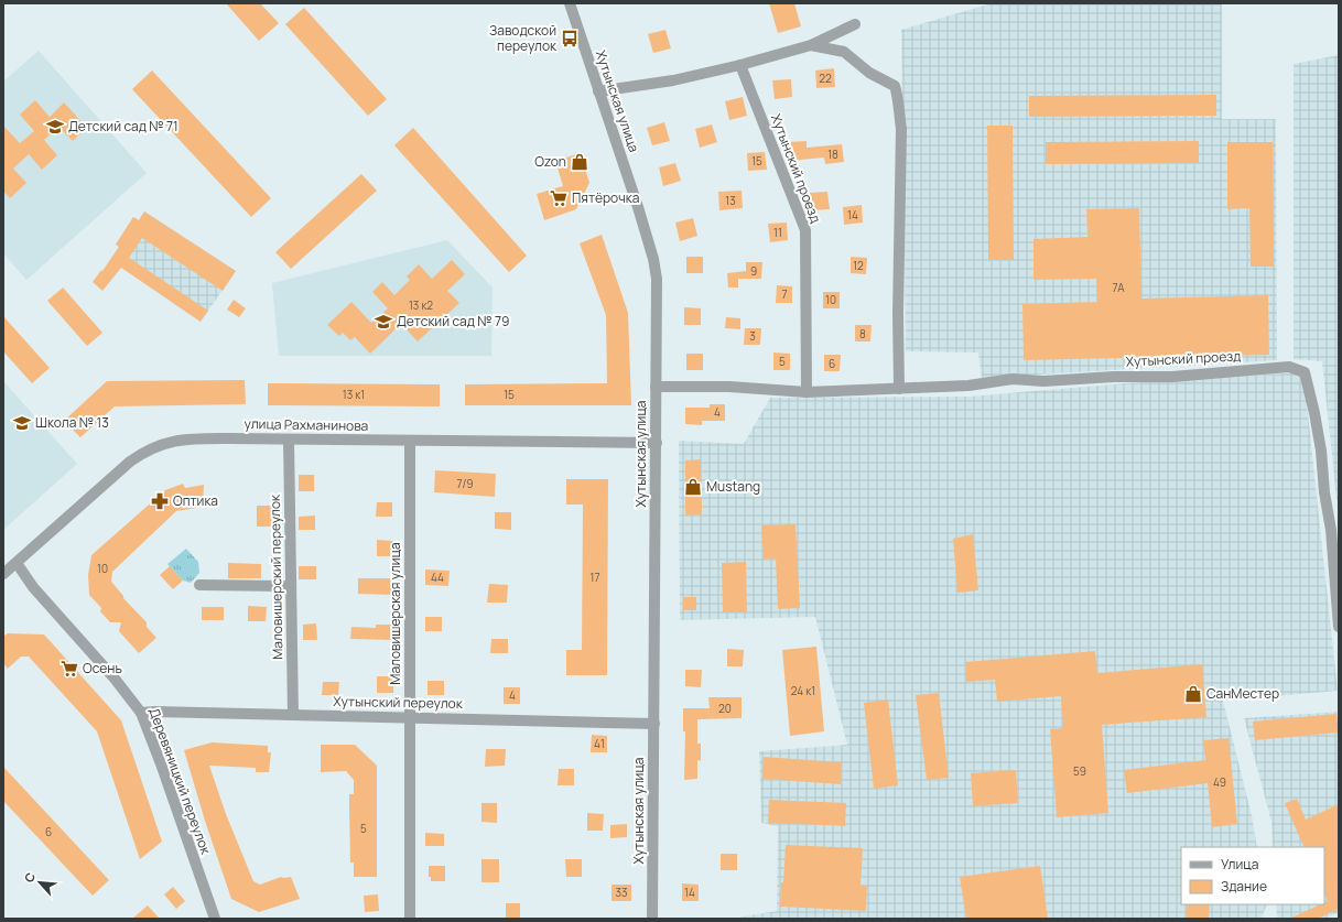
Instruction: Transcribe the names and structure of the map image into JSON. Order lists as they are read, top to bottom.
{
  "streets": {
    "street": [
      "Хутынская улица",
      "Хутынский проезд",
      "улица Рахманинова",
      "Маловишерский переулок",
      "Маловишерская улица",
      "Хутынский переулок",
      "Деревяницкий переулок"
    ]
  },
  "crossings": [
    ["Хутынская улица", "Хутынский проезд"],
    ["Хутынская улица", "улица Рахманинова"],
    ["Хутынская улица", "Хутынский переулок"],
    ["улица Рахманинова", "Маловишерский переулок"],
    ["улица Рахманинова", "Маловишерская улица"],
    ["улица Рахманинова", "Деревяницкий переулок"],
    ["Маловишерский переулок", "Хутынский переулок"],
    ["Маловишерская улица", "Хутынский переулок"],
    ["Хутынский переулок", "Деревяницкий переулок"]
  ],
  "places": {
    "bus stop": ["Заводской переулок"],
    "school or university": ["Детский сад № 71", "Детский сад № 79", "Школа № 13"],
    "shop": ["Ozon", "Mustang", "СанМестер"],
    "supermarket": ["Пятёрочка", "Осень"],
    "pharmacy": ["Оптика"]
  },
  "house_numbers": [
    "22",
    "18",
    "15",
    "13",
    "14",
    "11",
    "12",
    "9",
    "7А",
    "7",
    "10",
    "13 к2",
    "8",
    "3",
    "5",
    "6",
    "13 к1",
    "15",
    "4",
    "7/9",
    "10",
    "44",
    "17",
    "24 к1",
    "4",
    "20",
    "41",
    "59",
    "49",
    "5",
    "6",
    "33",
    "14"
  ],
  "legend": ["Улица", "Здание"],
  "north": "top left"
}
